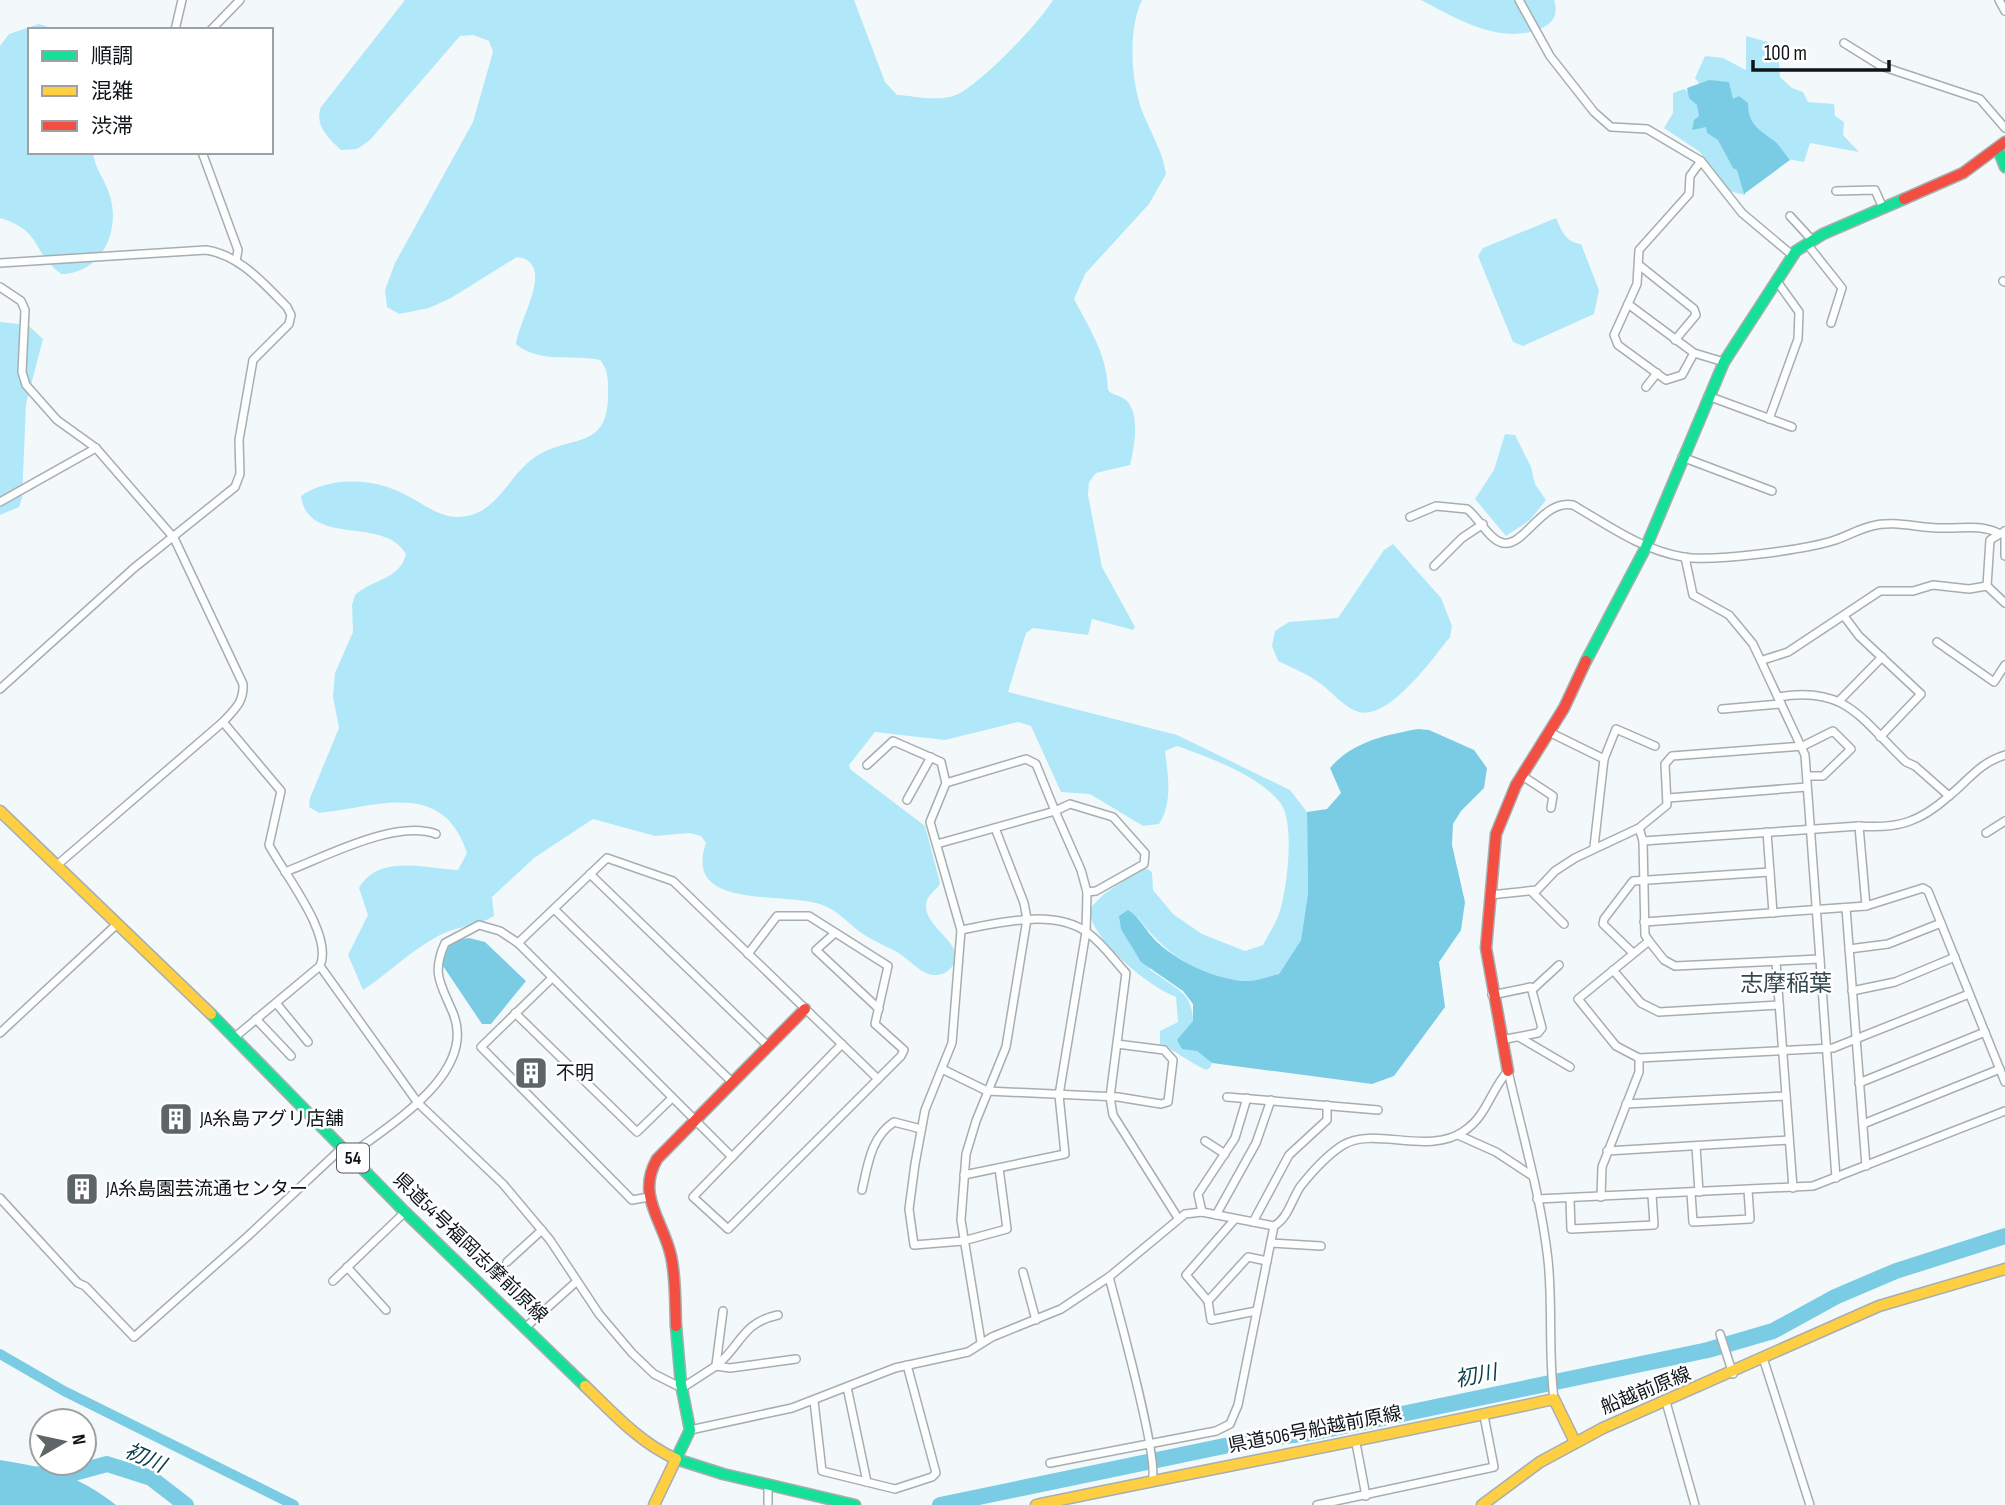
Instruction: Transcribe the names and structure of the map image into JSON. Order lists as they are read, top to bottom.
{
  "streets": {
    "main road": [
      "54",
      "県道54号福岡志摩前原線",
      "船越前原線",
      "県道506号船越前原線"
    ]
  },
  "districts": ["志摩稲葉"],
  "water": ["初川"],
  "places": {
    "building": ["不明", "JA糸島アグリ店舗", "JA糸島園芸流通センター"]
  },
  "legend": ["順調", "混雑", "渋滞"],
  "scale_bar": "100 m",
  "north": "right"
}
